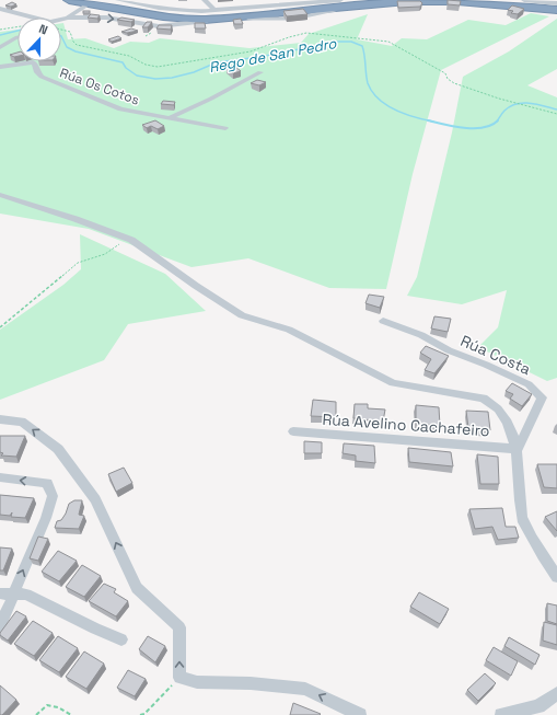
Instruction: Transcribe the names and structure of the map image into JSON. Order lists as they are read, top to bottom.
{
  "streets": {
    "street": ["Rúa Os Cotos", "Rúa Costa", "Rúa Avelino Cachafeiro"]
  },
  "crossings": [
    ["Rúa Costa", "Rúa Avelino Cachafeiro"]
  ],
  "water": ["Rego de San Pedro"],
  "north": "top"
}
